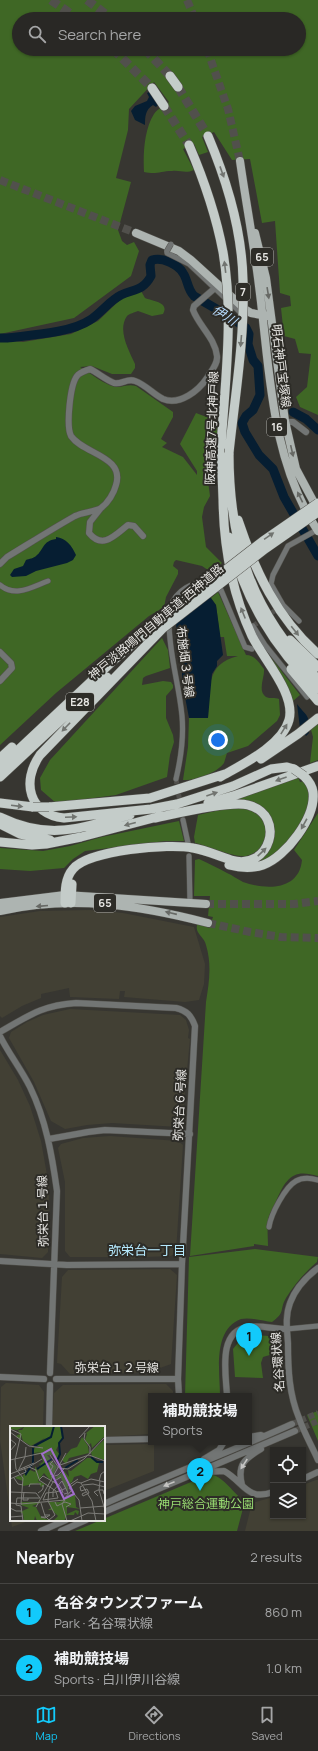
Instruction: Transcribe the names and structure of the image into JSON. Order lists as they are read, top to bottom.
{
  "streets": {
    "highway": [
      "7",
      "阪神高速7号北神戸線",
      "神戸淡路鳴門自動車道;西神道路",
      "E28"
    ],
    "main road": ["65", "明石神戸宝塚線", "16"],
    "street": [
      "布施畑３号線",
      "弥栄台６号線",
      "弥栄台１号線",
      "名谷環状線",
      "弥栄台１２号線"
    ]
  },
  "crossings": [
    ["65", "明石神戸宝塚線"],
    ["明石神戸宝塚線", "神戸淡路鳴門自動車道;西神道路"],
    ["弥栄台６号線", "弥栄台１２号線"],
    ["弥栄台１号線", "弥栄台１２号線"]
  ],
  "districts": ["弥栄台一丁目"],
  "water": ["伊川"],
  "parks": ["神戸総合運動公園"],
  "page": {
    "search": "Search here",
    "pins": ["1", "2"],
    "popup": ["補助競技場", "Sports"],
    "heading": ["Nearby", "2 results"],
    "list": [
      {
        "mark": "1",
        "name": "名谷タウンズファーム",
        "note": "Park · 名谷環状線",
        "value": "860 m"
      },
      {
        "mark": "2",
        "name": "補助競技場",
        "note": "Sports · 白川伊川谷線",
        "value": "1.0 km"
      }
    ],
    "nav": ["Map", "Directions", "Saved"]
  }
}
